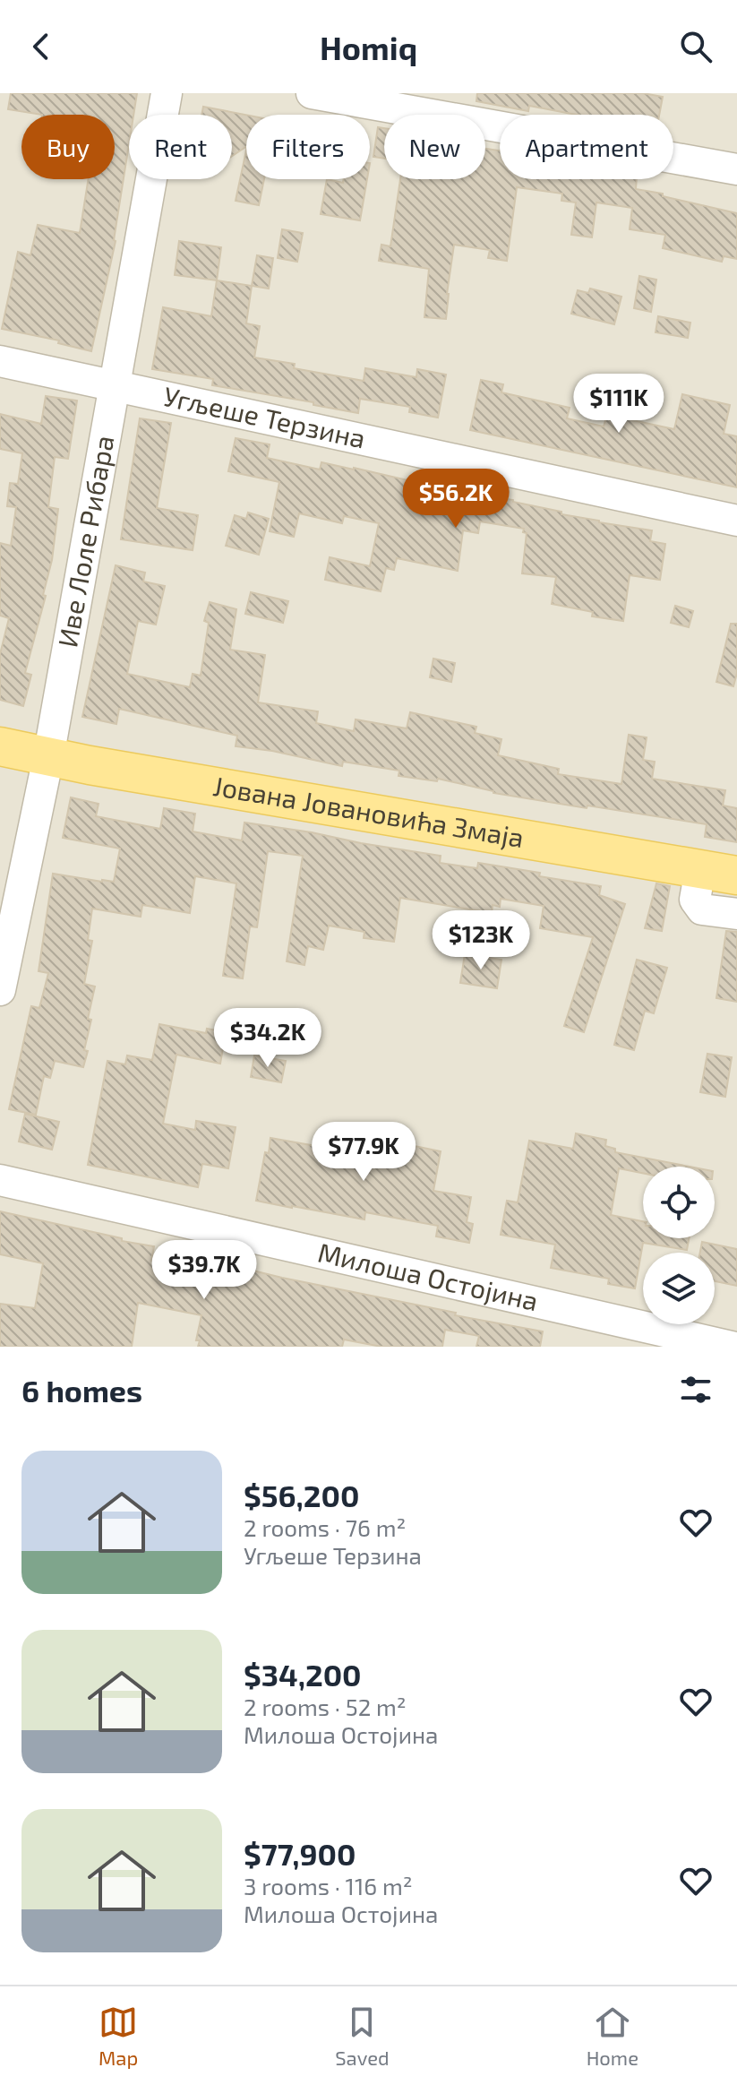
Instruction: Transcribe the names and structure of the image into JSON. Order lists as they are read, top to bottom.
{
  "streets": {
    "main road": ["Јована Јовановића Змаја"],
    "street": ["Угљеше Терзина", "Иве Лоле Рибара", "Милоша Остојина"]
  },
  "crossings": [
    ["Угљеше Терзина", "Иве Лоле Рибара"],
    ["Иве Лоле Рибара", "Јована Јовановића Змаја"]
  ],
  "page": {
    "header": "Homiq",
    "chip": [
      "Buy",
      "Rent",
      "Filters",
      "New",
      "Apartment"
    ],
    "price": [
      "$111K",
      "$56.2K",
      "$123K",
      "$34.2K",
      "$77.9K",
      "$39.7K"
    ],
    "heading": "6 homes",
    "list": [
      {
        "name": "$56,200",
        "note": "2 rooms · 76 m² · Угљеше Терзина"
      },
      {
        "name": "$34,200",
        "note": "2 rooms · 52 m² · Милоша Остојина"
      },
      {
        "name": "$77,900",
        "note": "3 rooms · 116 m² · Милоша Остојина"
      }
    ],
    "tabs": ["Map", "Saved", "Home"]
  }
}
